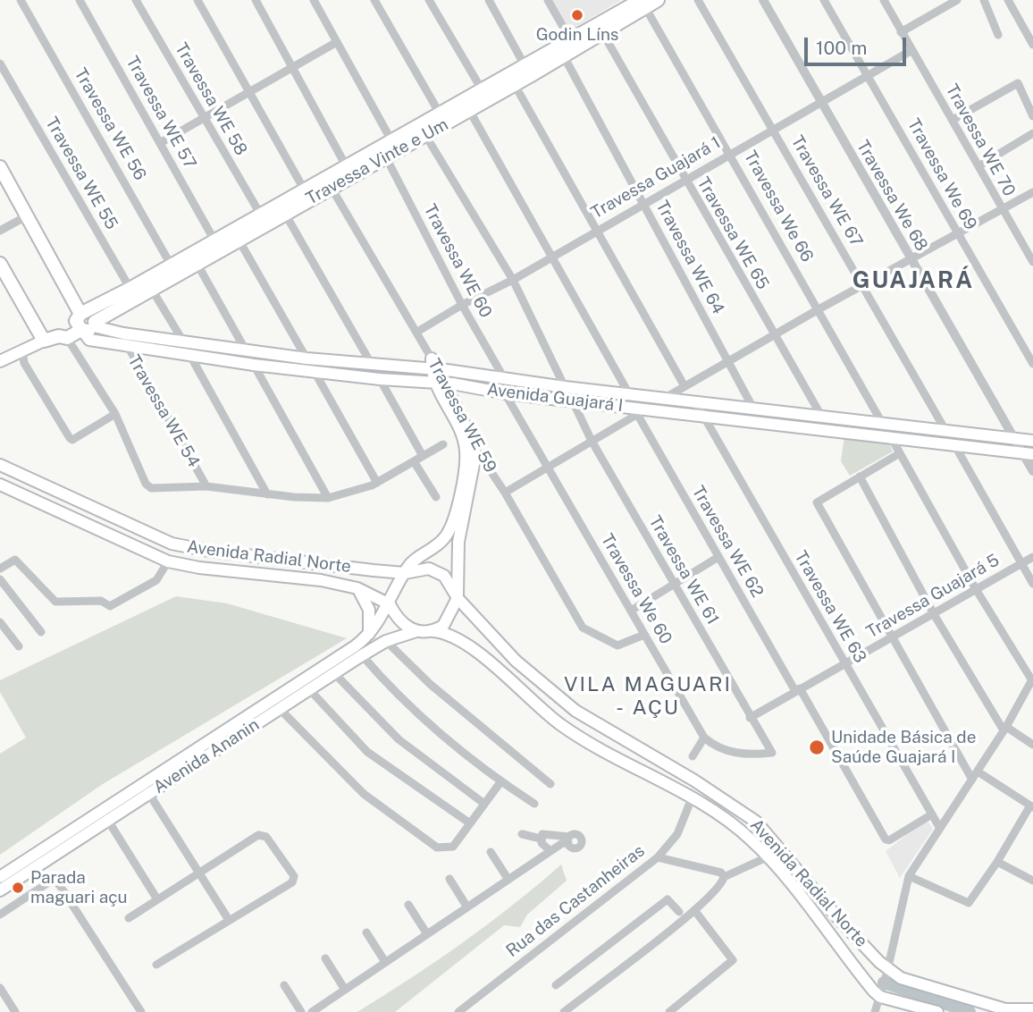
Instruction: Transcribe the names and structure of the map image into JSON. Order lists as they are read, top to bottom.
{
  "streets": {
    "main road": [
      "Travessa Vinte e Um",
      "Avenida Guajará I",
      "Travessa WE 59",
      "Avenida Radial Norte",
      "Avenida Ananin"
    ],
    "street": [
      "Travessa WE 58",
      "Travessa WE 57",
      "Travessa WE 56",
      "Travessa WE 70",
      "Travessa WE 55",
      "Travessa We 69",
      "Travessa Guajará 1",
      "Travessa WE 67",
      "Travessa We 68",
      "Travessa We 66",
      "Travessa WE 65",
      "Travessa WE 64",
      "Travessa WE 60",
      "Travessa WE 54",
      "Travessa WE 62",
      "Travessa WE 61",
      "Travessa We 60",
      "Travessa Guajará 5",
      "Travessa WE 63",
      "Rua das Castanheiras"
    ]
  },
  "crossings": [
    ["Travessa WE 58", "Travessa Vinte e Um"],
    ["Travessa WE 57", "Travessa Vinte e Um"],
    ["Travessa WE 56", "Travessa Vinte e Um"],
    ["Travessa WE 70", "Travessa Guajará 1"],
    ["Travessa Vinte e Um", "Travessa WE 55"],
    ["Travessa Vinte e Um", "Travessa We 66"],
    ["Travessa Vinte e Um", "Travessa WE 65"],
    ["Travessa Vinte e Um", "Travessa WE 64"],
    ["Travessa Vinte e Um", "Travessa WE 60"],
    ["Travessa Vinte e Um", "Avenida Guajará I"],
    ["Travessa Vinte e Um", "Travessa WE 59"],
    ["Travessa We 69", "Travessa Guajará 1"],
    ["Travessa Guajará 1", "Travessa WE 67"],
    ["Travessa Guajará 1", "Travessa We 68"],
    ["Travessa Guajará 1", "Travessa We 66"],
    ["Travessa Guajará 1", "Travessa WE 65"],
    ["Travessa Guajará 1", "Travessa WE 64"],
    ["Travessa Guajará 1", "Travessa WE 60"],
    ["Travessa Guajará 1", "Travessa WE 59"],
    ["Travessa WE 67", "Avenida Guajará I"],
    ["Travessa We 68", "Avenida Guajará I"],
    ["Travessa We 66", "Avenida Guajará I"],
    ["Travessa WE 65", "Avenida Guajará I"],
    ["Travessa WE 64", "Avenida Guajará I"],
    ["Travessa WE 60", "Avenida Guajará I"],
    ["Avenida Guajará I", "Travessa WE 54"],
    ["Avenida Guajará I", "Travessa WE 59"],
    ["Avenida Guajará I", "Travessa WE 62"],
    ["Avenida Guajará I", "Travessa WE 61"],
    ["Avenida Guajará I", "Travessa We 60"],
    ["Avenida Guajará I", "Travessa WE 63"],
    ["Travessa WE 59", "Travessa We 60"],
    ["Travessa WE 62", "Travessa Guajará 5"],
    ["Travessa WE 62", "Travessa WE 63"],
    ["Avenida Radial Norte", "Avenida Ananin"],
    ["Avenida Radial Norte", "Rua das Castanheiras"],
    ["Travessa WE 61", "Travessa We 60"],
    ["Travessa WE 61", "Travessa Guajará 5"],
    ["Travessa Guajará 5", "Travessa WE 63"]
  ],
  "districts": ["GUAJARÁ", "VILA MAGUARI - AÇU"],
  "places": ["Godin Líns", "Unidade Básica de Saúde Guajará I", "Parada maguari açu"],
  "scale_bar": "100 m"
}
